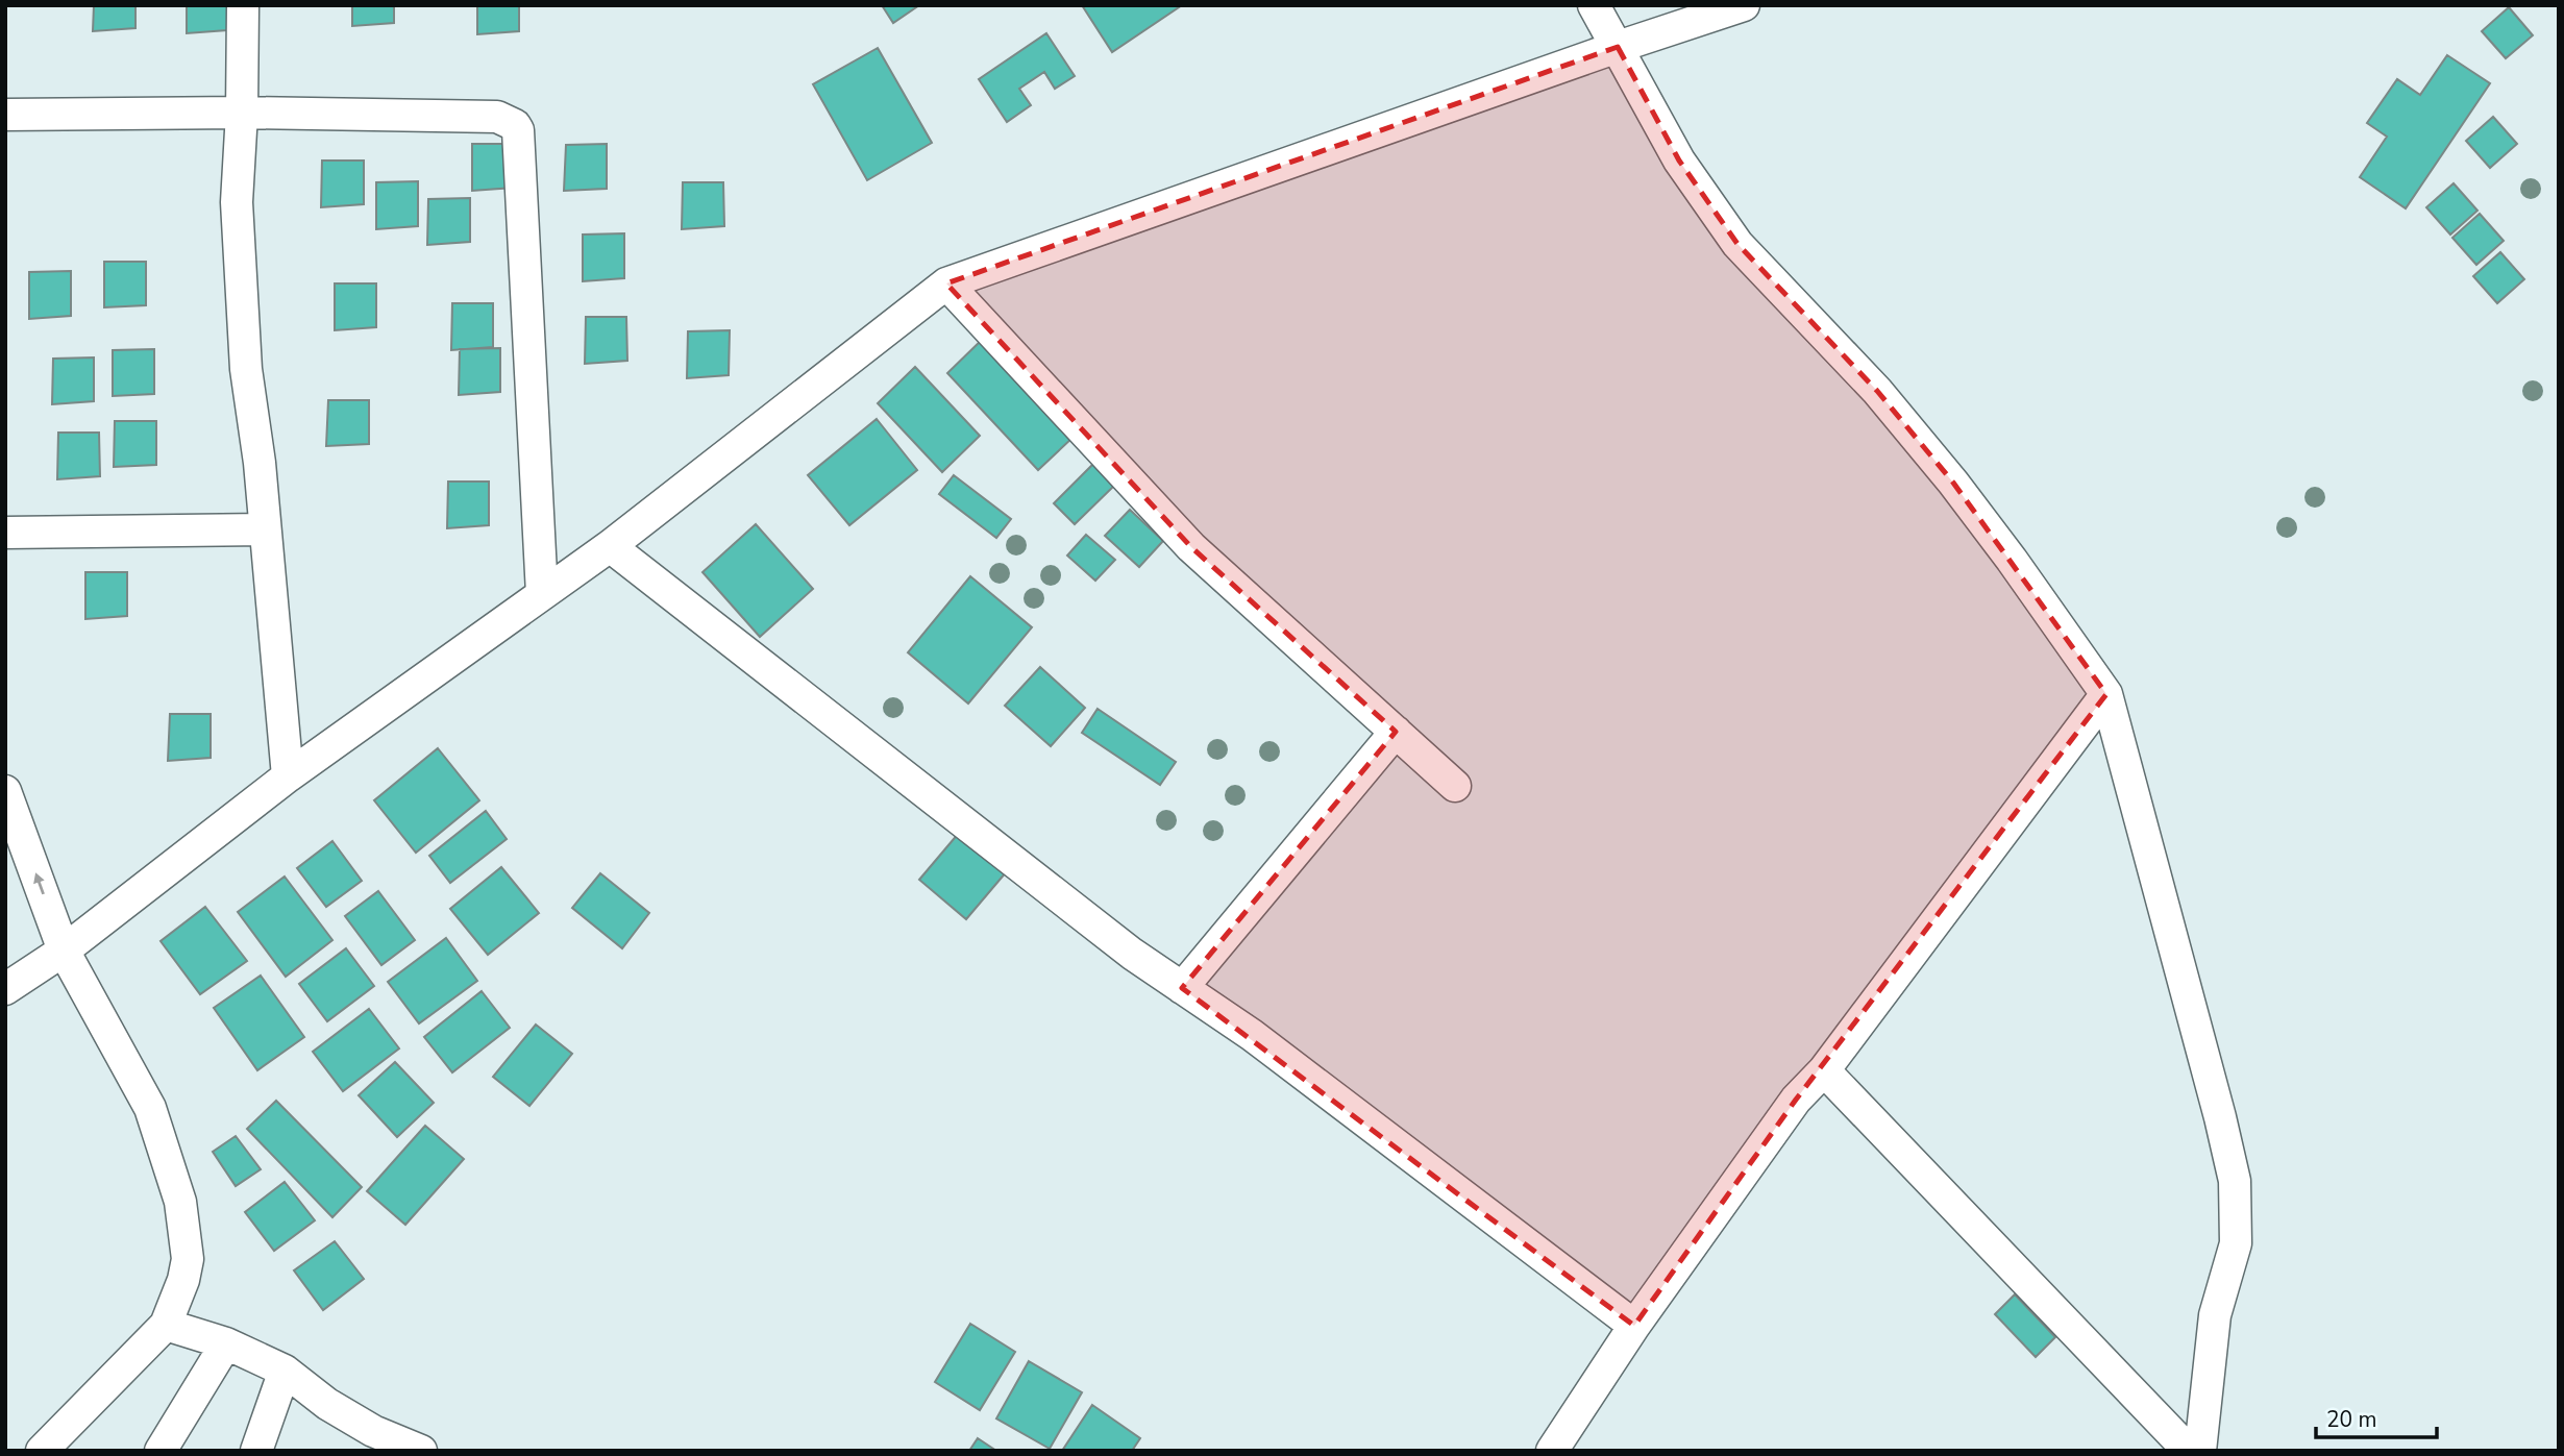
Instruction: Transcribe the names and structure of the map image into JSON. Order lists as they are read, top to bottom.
{
  "scale_bar": "20 m"
}
